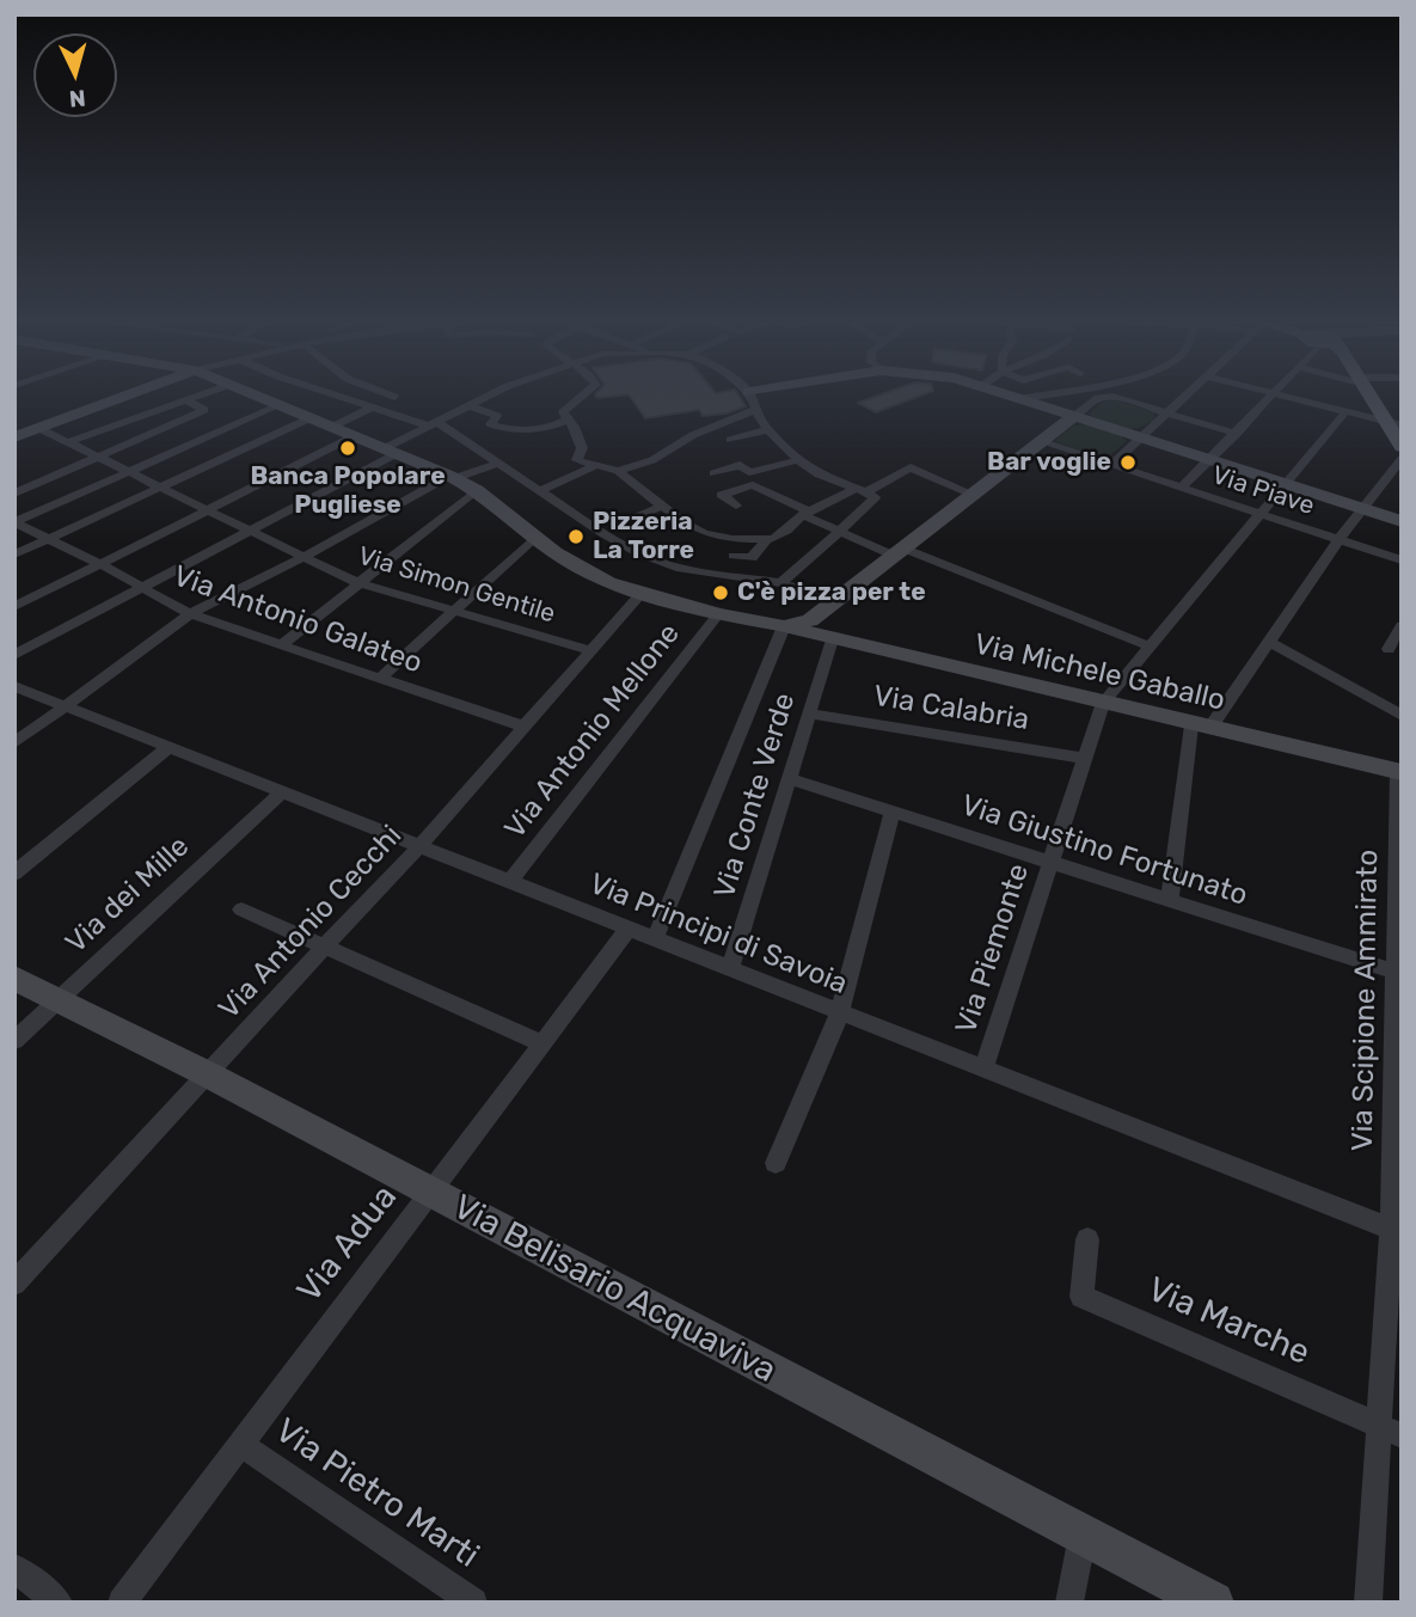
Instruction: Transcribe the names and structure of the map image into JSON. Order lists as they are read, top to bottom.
{
  "streets": {
    "street": [
      "Via Piave",
      "Via Simon Gentile",
      "Via Antonio Galateo",
      "Via Michele Gaballo",
      "Via Calabria",
      "Via Antonio Mellone",
      "Via Conte Verde",
      "Via Giustino Fortunato",
      "Via dei Mille",
      "Via Antonio Cecchi",
      "Via Principi di Savoia",
      "Via Piemonte",
      "Via Scipione Ammirato",
      "Via Adua",
      "Via Belisario Acquaviva",
      "Via Marche",
      "Via Pietro Marti"
    ]
  },
  "crossings": [
    ["Via Simon Gentile", "Via Antonio Cecchi"],
    ["Via Antonio Galateo", "Via Antonio Cecchi"],
    ["Via Michele Gaballo", "Via Antonio Mellone"],
    ["Via Michele Gaballo", "Via Conte Verde"],
    ["Via Michele Gaballo", "Via Antonio Cecchi"],
    ["Via Michele Gaballo", "Via Piemonte"],
    ["Via Michele Gaballo", "Via Scipione Ammirato"],
    ["Via Calabria", "Via Conte Verde"],
    ["Via Calabria", "Via Piemonte"],
    ["Via Antonio Mellone", "Via Principi di Savoia"],
    ["Via Conte Verde", "Via Giustino Fortunato"],
    ["Via Conte Verde", "Via Principi di Savoia"],
    ["Via Giustino Fortunato", "Via Piemonte"],
    ["Via Giustino Fortunato", "Via Scipione Ammirato"],
    ["Via dei Mille", "Via Principi di Savoia"],
    ["Via dei Mille", "Via Belisario Acquaviva"],
    ["Via Antonio Cecchi", "Via Principi di Savoia"],
    ["Via Antonio Cecchi", "Via Belisario Acquaviva"],
    ["Via Principi di Savoia", "Via Piemonte"],
    ["Via Principi di Savoia", "Via Scipione Ammirato"],
    ["Via Principi di Savoia", "Via Adua"],
    ["Via Scipione Ammirato", "Via Marche"],
    ["Via Adua", "Via Belisario Acquaviva"],
    ["Via Adua", "Via Pietro Marti"]
  ],
  "places": [
    "Banca Popolare Pugliese",
    "Bar voglie",
    "Pizzeria La Torre",
    "C'è pizza per te"
  ],
  "north": "bottom"
}
